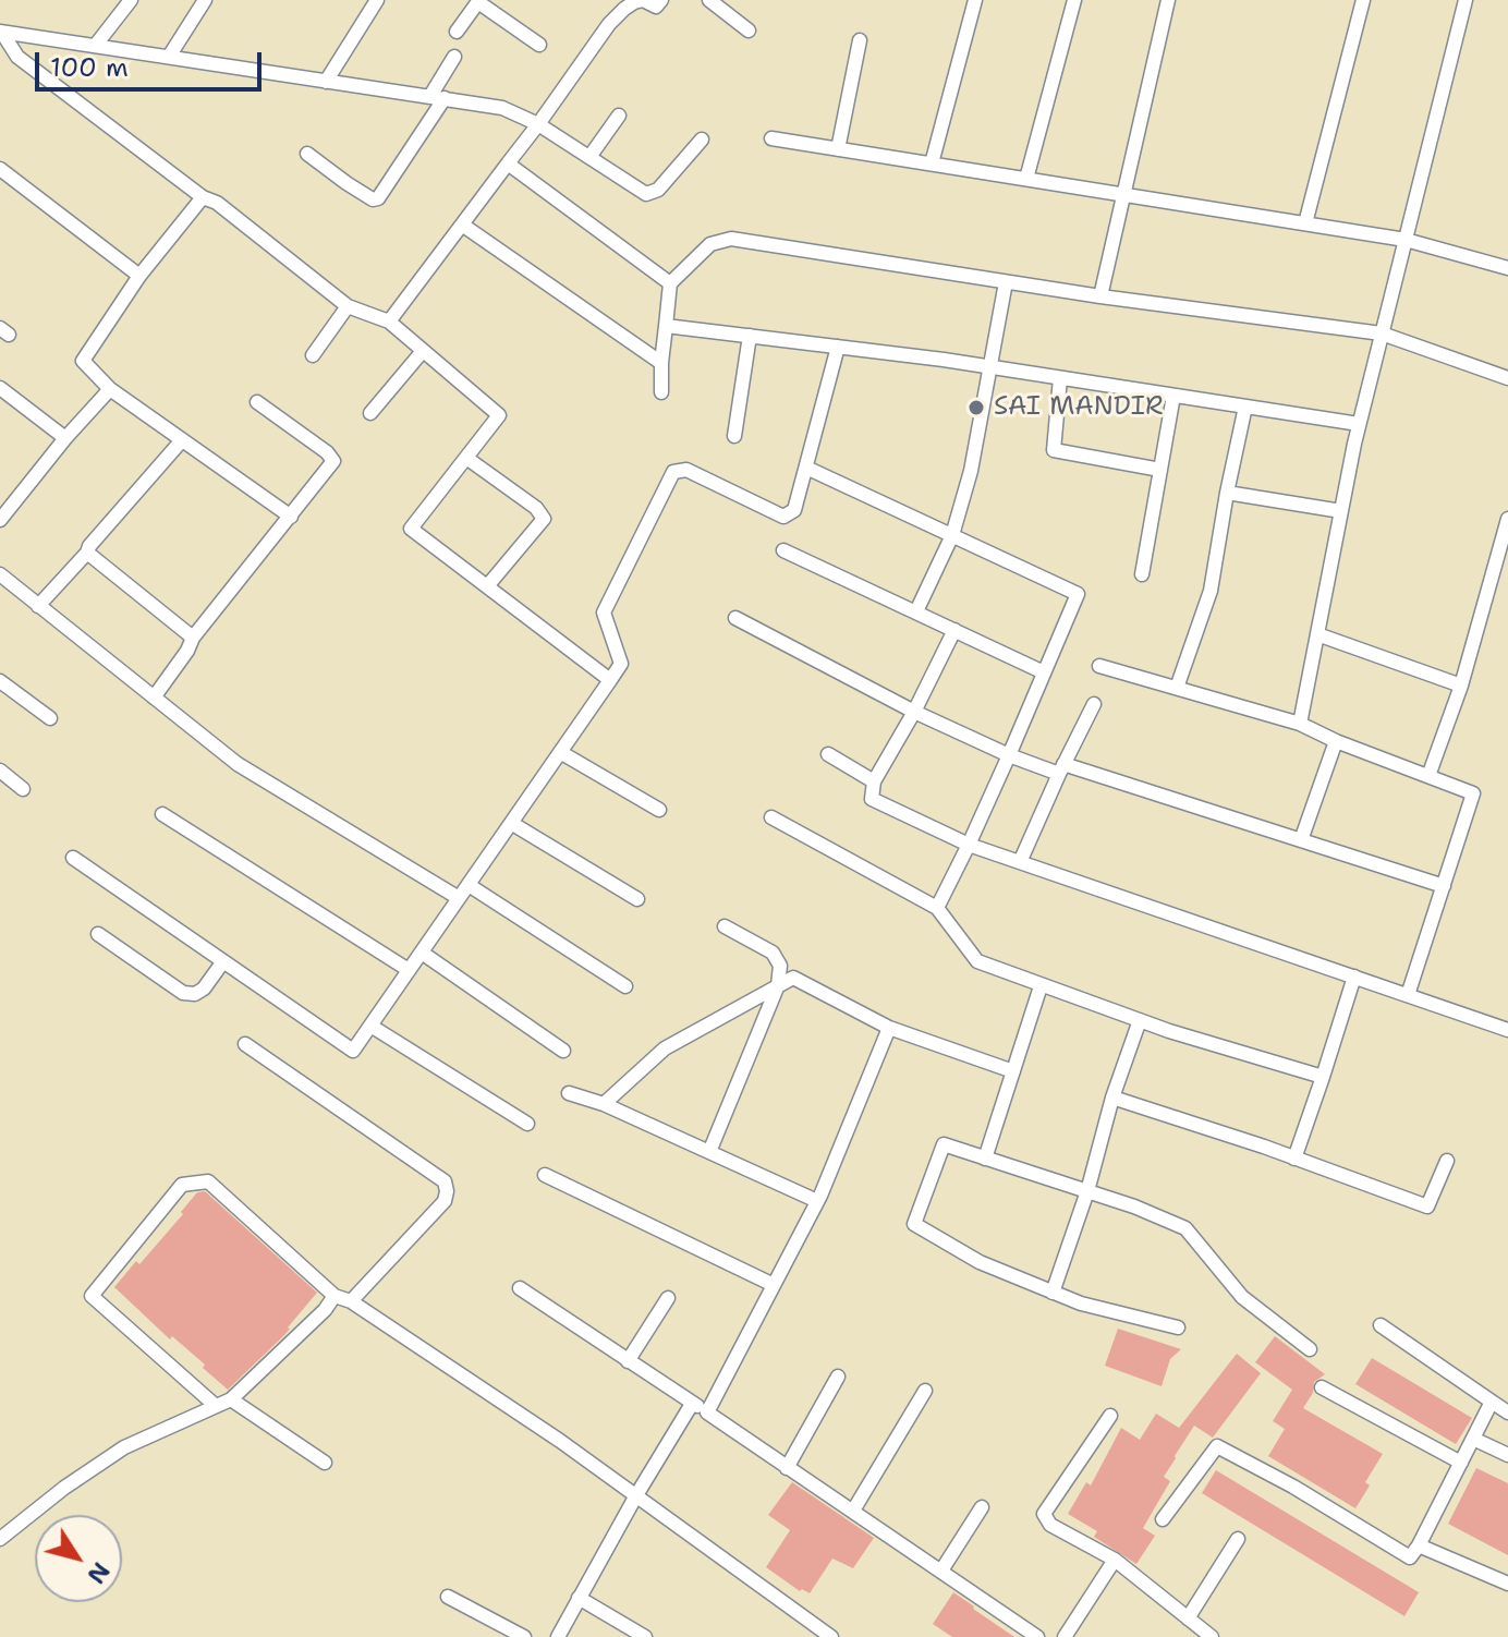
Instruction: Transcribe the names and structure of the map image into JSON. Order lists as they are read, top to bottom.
{
  "places": ["SAI MANDIR"],
  "scale_bar": "100 m",
  "north": "bottom right"
}
